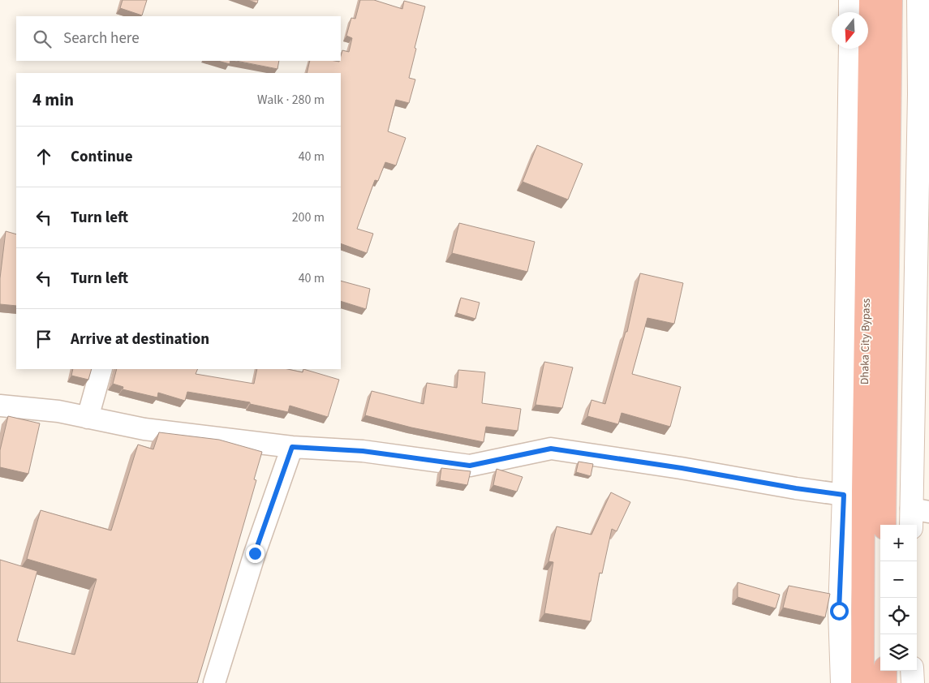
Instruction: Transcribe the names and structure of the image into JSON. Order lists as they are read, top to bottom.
{
  "streets": {
    "highway": ["Dhaka City Bypass"]
  },
  "north": "bottom",
  "page": {
    "search": "Search here",
    "heading": ["4 min", "Walk · 280 m"],
    "list": [
      ["Continue", "40 m"],
      ["Turn left", "200 m"],
      ["Turn left", "40 m"],
      "Arrive at destination"
    ],
    "map_buttons": ["+", "−"]
  }
}
